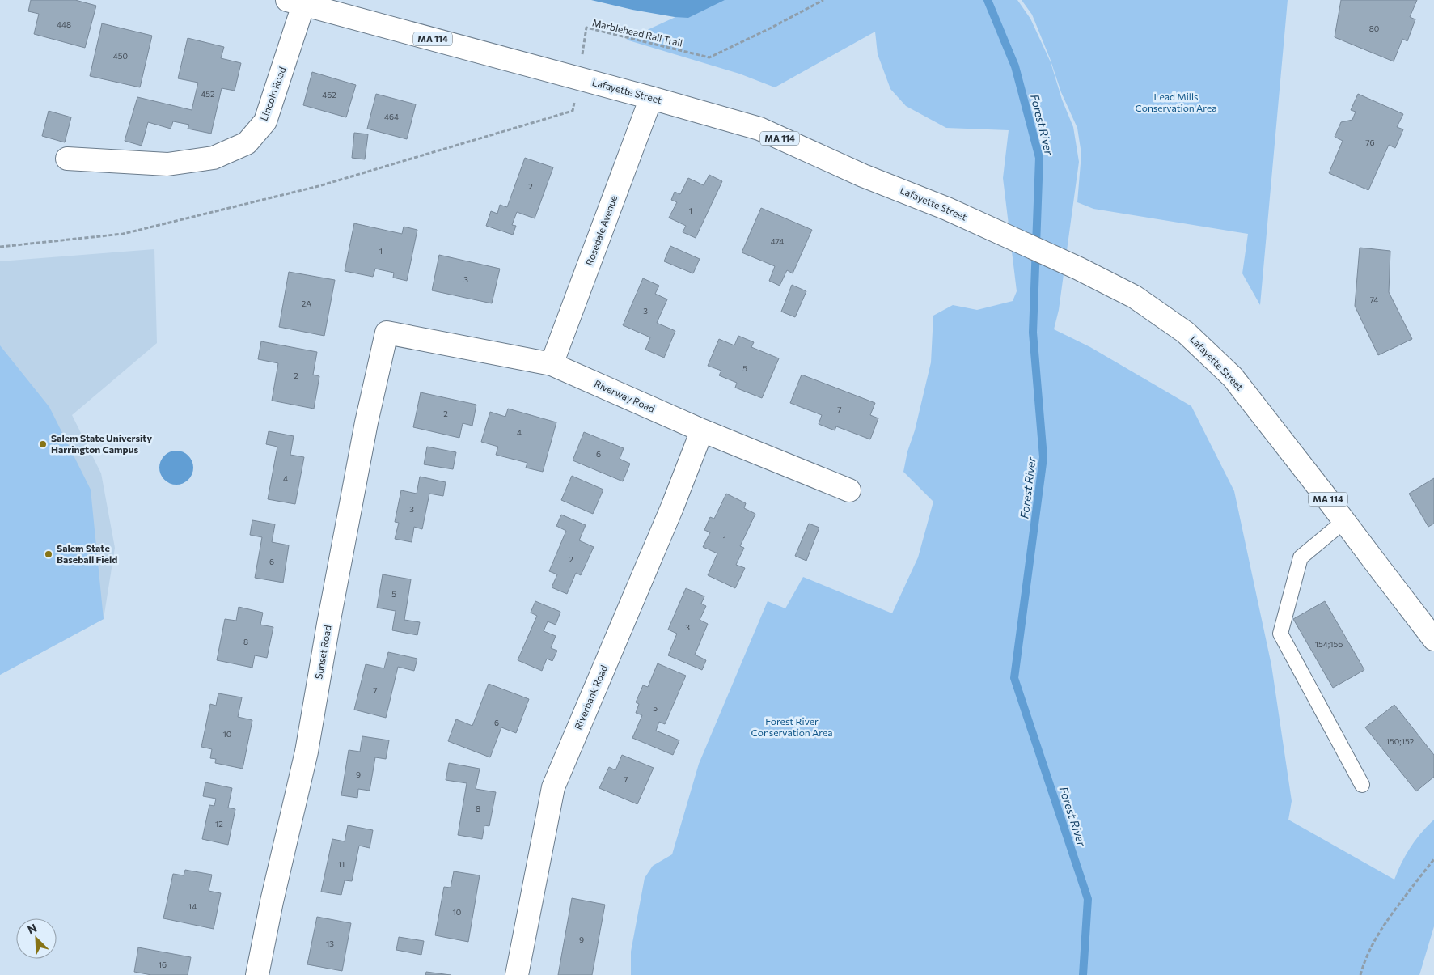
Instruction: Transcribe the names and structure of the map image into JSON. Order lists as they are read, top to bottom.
{
  "streets": {
    "street": [
      "MA 114",
      "Lafayette Street",
      "Lincoln Road",
      "Rosedale Avenue",
      "Riverway Road",
      "Sunset Road",
      "Riverbank Road"
    ],
    "path": ["Marblehead Rail Trail"]
  },
  "crossings": [
    ["Marblehead Rail Trail", "Lafayette Street"],
    ["Lafayette Street", "Lincoln Road"],
    ["Lafayette Street", "Rosedale Avenue"],
    ["Rosedale Avenue", "Riverway Road"],
    ["Riverway Road", "Sunset Road"],
    ["Riverway Road", "Riverbank Road"]
  ],
  "water": ["Forest River"],
  "parks": ["Lead Mills Conservation Area", "Forest River Conservation Area"],
  "places": ["Salem State University Harrington Campus", "Salem State Baseball Field"],
  "house_numbers": [
    "448",
    "80",
    "450",
    "452",
    "462",
    "464",
    "76",
    "2",
    "1",
    "474",
    "1",
    "3",
    "74",
    "2A",
    "3",
    "5",
    "2",
    "7",
    "2",
    "4",
    "6",
    "4",
    "3",
    "1",
    "2",
    "6",
    "5",
    "3",
    "8",
    "154;156",
    "7",
    "5",
    "6",
    "10",
    "150;152",
    "9",
    "7",
    "8",
    "12",
    "11",
    "14",
    "10",
    "9",
    "13",
    "16"
  ],
  "north": "top left"
}
